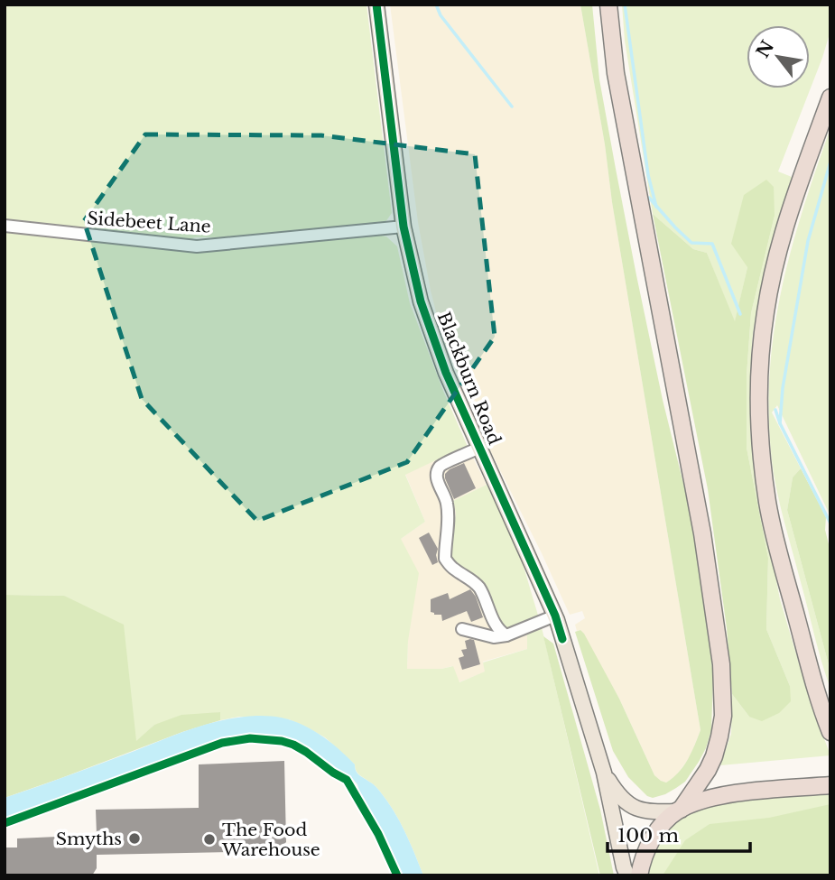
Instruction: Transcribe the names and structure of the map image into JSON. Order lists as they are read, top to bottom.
{
  "streets": {
    "main road": ["Blackburn Road"],
    "lane": ["Sidebeet Lane"]
  },
  "crossings": [
    ["Sidebeet Lane", "Blackburn Road"]
  ],
  "places": ["Smyths", "The Food Warehouse"],
  "scale_bar": "100 m",
  "north": "top left"
}
